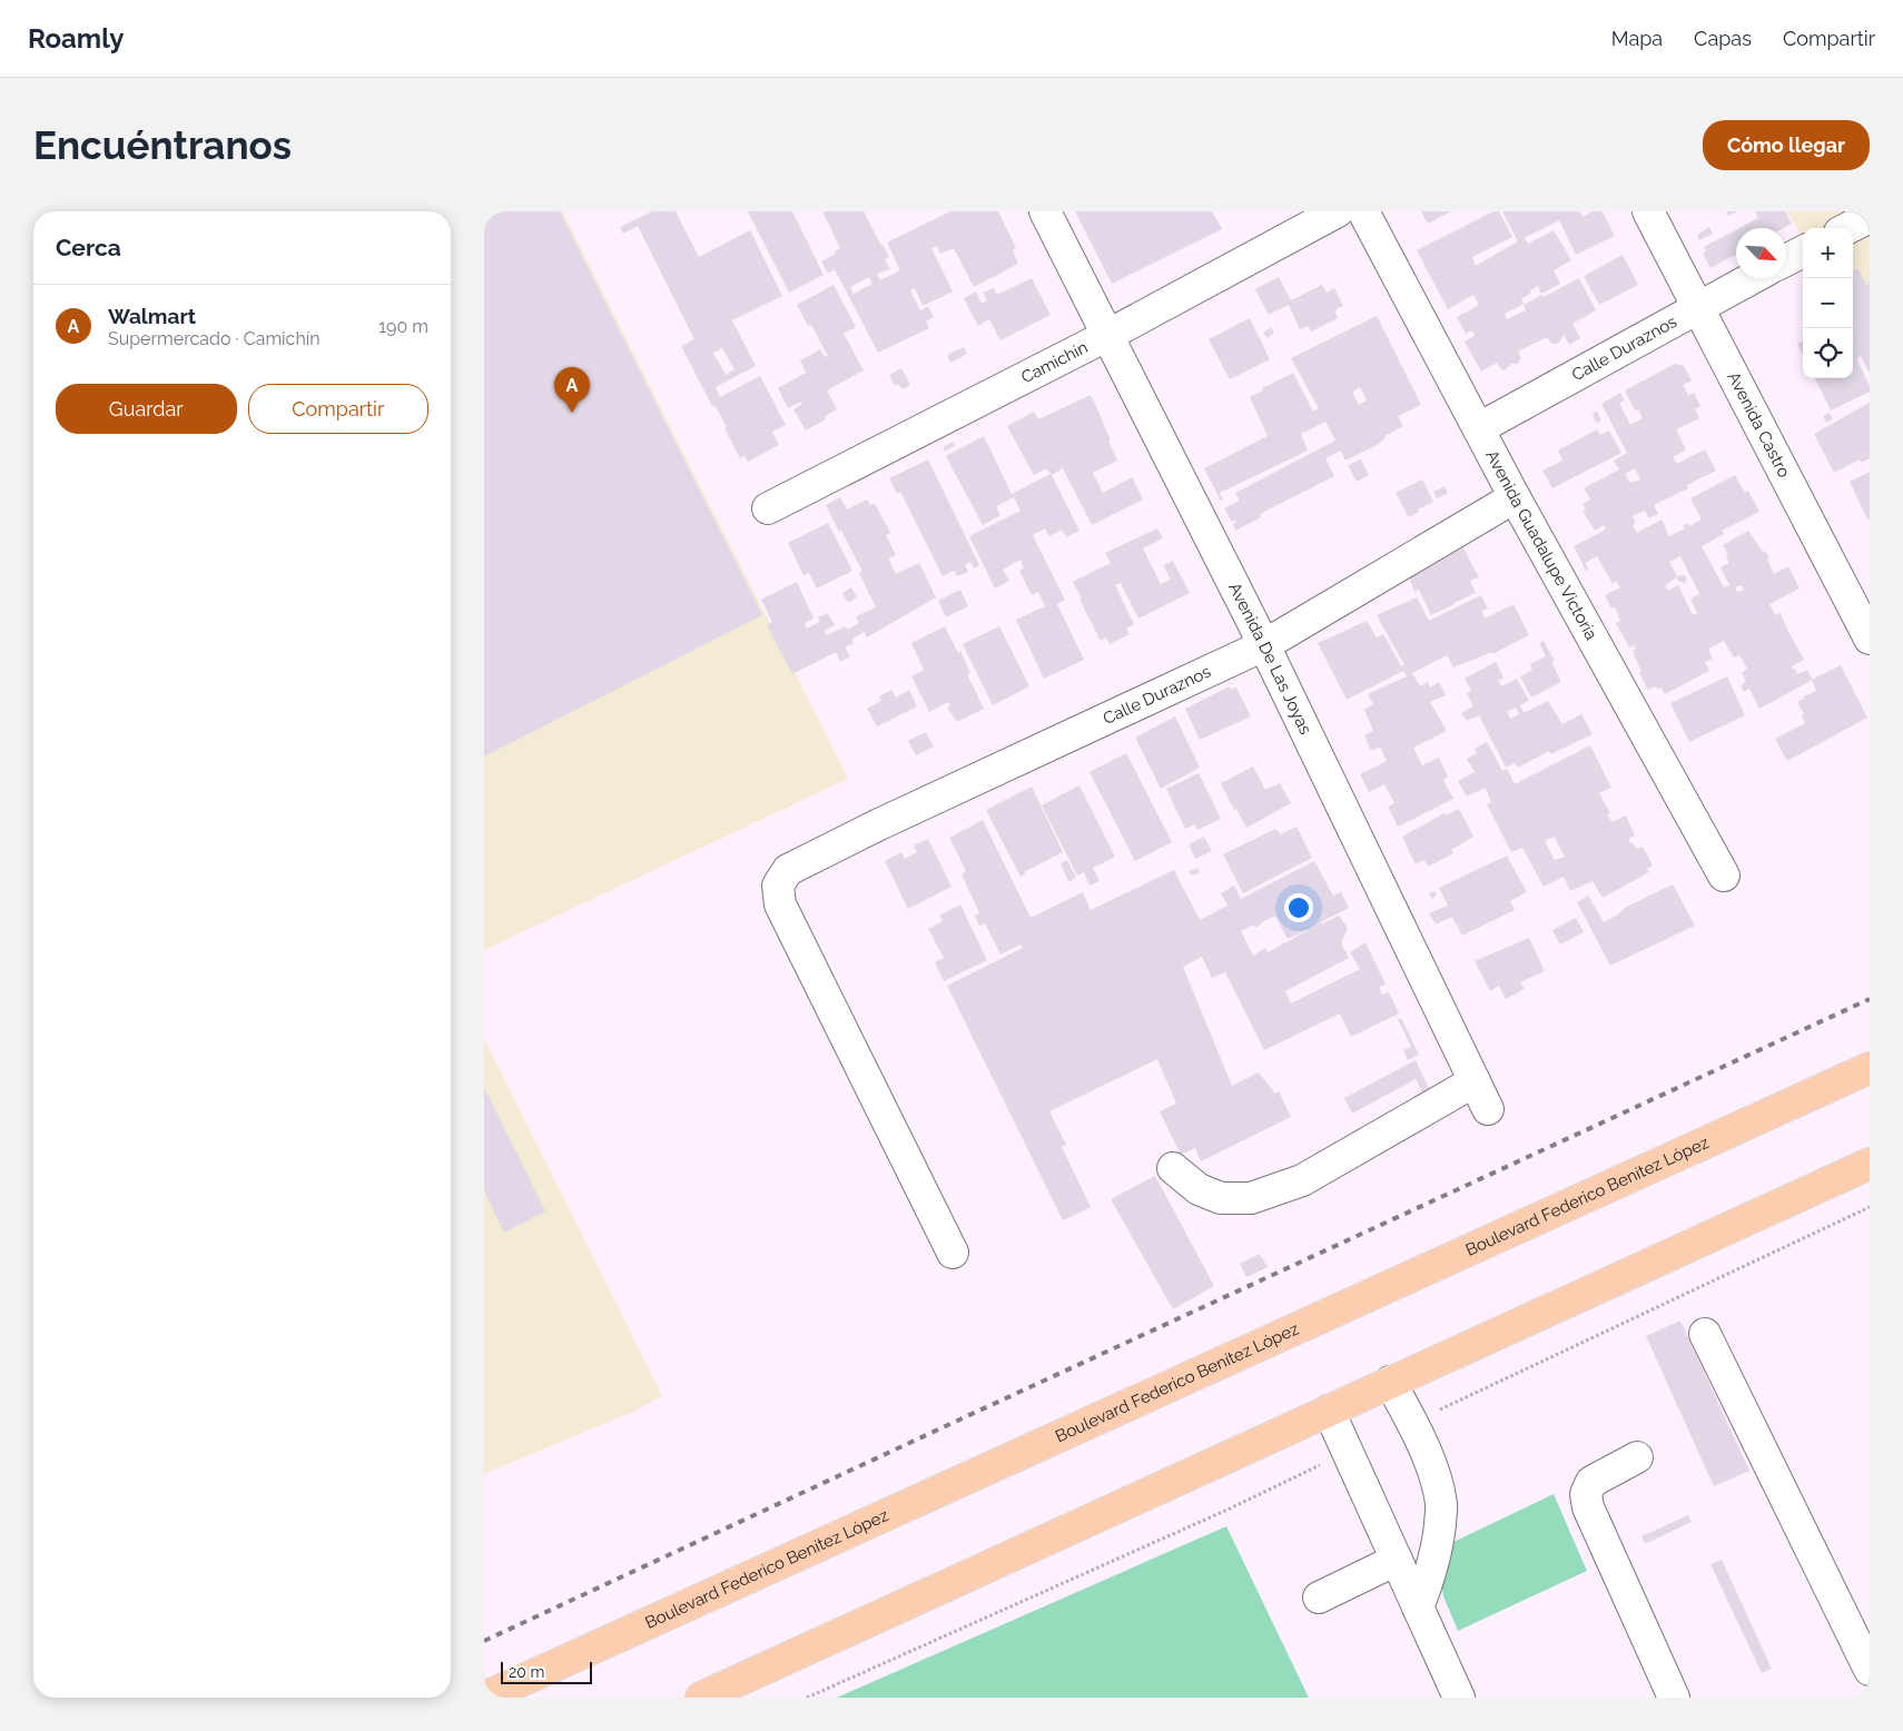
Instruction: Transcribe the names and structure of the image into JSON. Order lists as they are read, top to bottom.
{
  "streets": {
    "main road": ["Boulevard Federico Benítez López"],
    "street": [
      "Calle Duraznos",
      "Camichín",
      "Avenida Castro",
      "Avenida Guadalupe Victoria",
      "Avenida De Las Joyas"
    ]
  },
  "crossings": [
    ["Calle Duraznos", "Avenida Castro"],
    ["Calle Duraznos", "Avenida Guadalupe Victoria"],
    ["Calle Duraznos", "Avenida De Las Joyas"],
    ["Camichín", "Avenida De Las Joyas"]
  ],
  "scale_bar": "20 m",
  "north": "bottom right",
  "page": {
    "header": "Roamly",
    "nav": ["Mapa", "Capas", "Compartir"],
    "buttons": [
      "Cómo llegar",
      ["Guardar", "Compartir"]
    ],
    "title": "Encuéntranos",
    "heading": "Cerca",
    "map_buttons": ["+", "−"],
    "list": [
      {
        "mark": "A",
        "name": "Walmart",
        "note": "Supermercado · Camichín",
        "value": "190 m"
      }
    ],
    "pins": "A",
    "scale": "20 m"
  }
}
